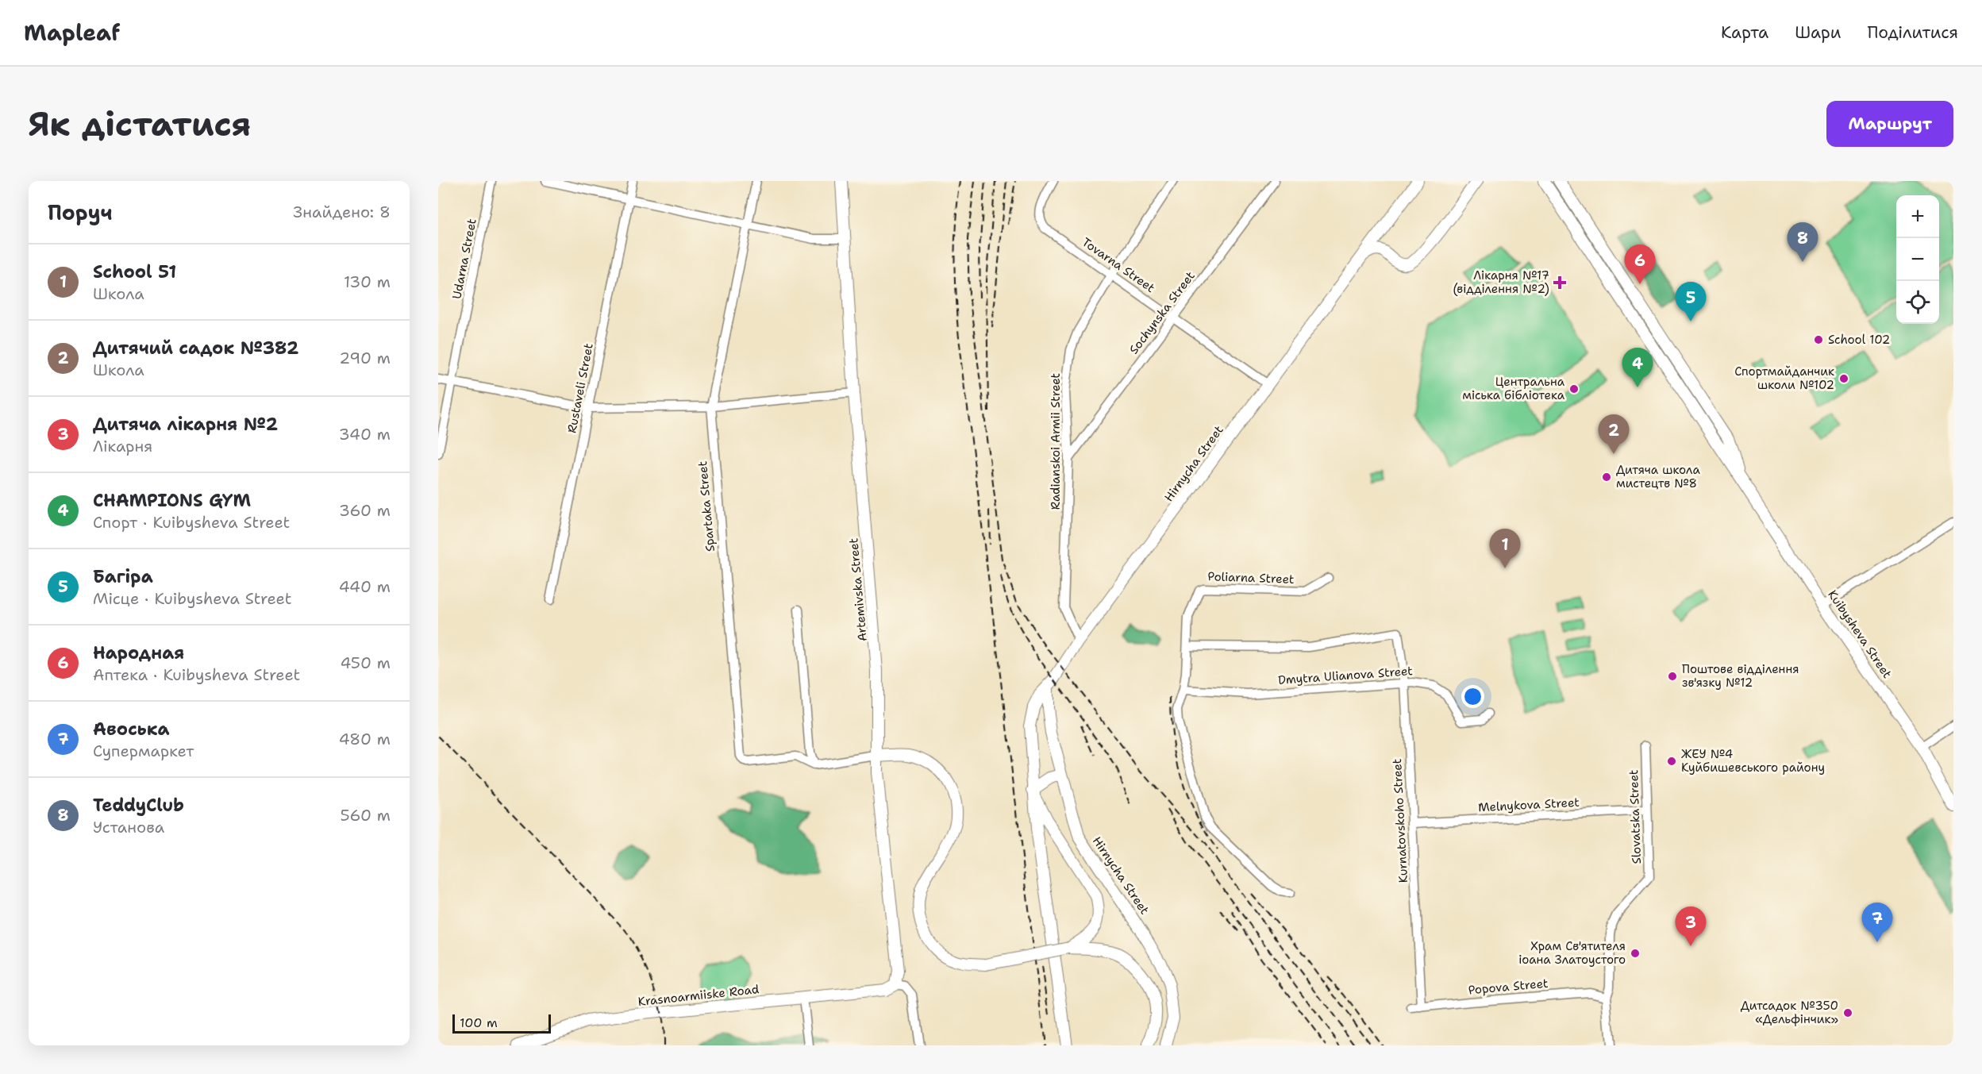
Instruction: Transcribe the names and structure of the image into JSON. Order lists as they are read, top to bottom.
{
  "streets": {
    "main road": [
      "Hirnycha Street",
      "Artemivska Street",
      "Kuibysheva Street",
      "Krasnoarmiiske Road"
    ],
    "street": [
      "Udarna Street",
      "Tovarna Street",
      "Sochynska Street",
      "Rustaveli Street",
      "Radianskoi Armii Street",
      "Spartaka Street",
      "Poliarna Street",
      "Dmytra Ulianova Street",
      "Melnykova Street",
      "Slovatska Street",
      "Kurnatovskoho Street",
      "Popova Street"
    ]
  },
  "crossings": [
    ["Tovarna Street", "Sochynska Street"],
    ["Tovarna Street", "Radianskoi Armii Street"],
    ["Tovarna Street", "Hirnycha Street"],
    ["Sochynska Street", "Radianskoi Armii Street"],
    ["Radianskoi Armii Street", "Hirnycha Street"],
    ["Spartaka Street", "Artemivska Street"],
    ["Poliarna Street", "Kurnatovskoho Street"],
    ["Artemivska Street", "Krasnoarmiiske Road"],
    ["Dmytra Ulianova Street", "Kurnatovskoho Street"],
    ["Melnykova Street", "Slovatska Street"],
    ["Melnykova Street", "Kurnatovskoho Street"],
    ["Slovatska Street", "Popova Street"],
    ["Kurnatovskoho Street", "Popova Street"]
  ],
  "places": {
    "health": ["Лікарня №17 (відділення №2)"],
    "other": [
      "School 102",
      "Спортмайданчик школи №102",
      "Центральна міська бібліотека",
      "Дитяча школа мистецтв №8",
      "Поштове відділення зв'язку №12",
      "ЖЕУ №4 Куйбишевського району",
      "Храм Св'ятителя іоана Златоустого",
      "Дитсадок №350 «Дельфінчик»"
    ]
  },
  "scale_bar": "100 m",
  "page": {
    "header": "Mapleaf",
    "nav": ["Карта", "Шари", "Поділитися"],
    "buttons": "Маршрут",
    "title": "Як дістатися",
    "heading": ["Поруч", "Знайдено: 8"],
    "map_buttons": ["+", "−"],
    "pins": [
      "8",
      "6",
      "5",
      "4",
      "2",
      "1",
      "7",
      "3"
    ],
    "list": [
      {
        "mark": "1",
        "name": "School 51",
        "note": "Школа",
        "value": "130 m"
      },
      {
        "mark": "2",
        "name": "Дитячий садок №382",
        "note": "Школа",
        "value": "290 m"
      },
      {
        "mark": "3",
        "name": "Дитяча лікарня №2",
        "note": "Лікарня",
        "value": "340 m"
      },
      {
        "mark": "4",
        "name": "CHAMPIONS GYM",
        "note": "Спорт · Kuibysheva Street",
        "value": "360 m"
      },
      {
        "mark": "5",
        "name": "Багіра",
        "note": "Місце · Kuibysheva Street",
        "value": "440 m"
      },
      {
        "mark": "6",
        "name": "Народная",
        "note": "Аптека · Kuibysheva Street",
        "value": "450 m"
      },
      {
        "mark": "7",
        "name": "Авоська",
        "note": "Супермаркет",
        "value": "480 m"
      },
      {
        "mark": "8",
        "name": "TeddyClub",
        "note": "Установа",
        "value": "560 m"
      }
    ],
    "scale": "100 m"
  }
}
